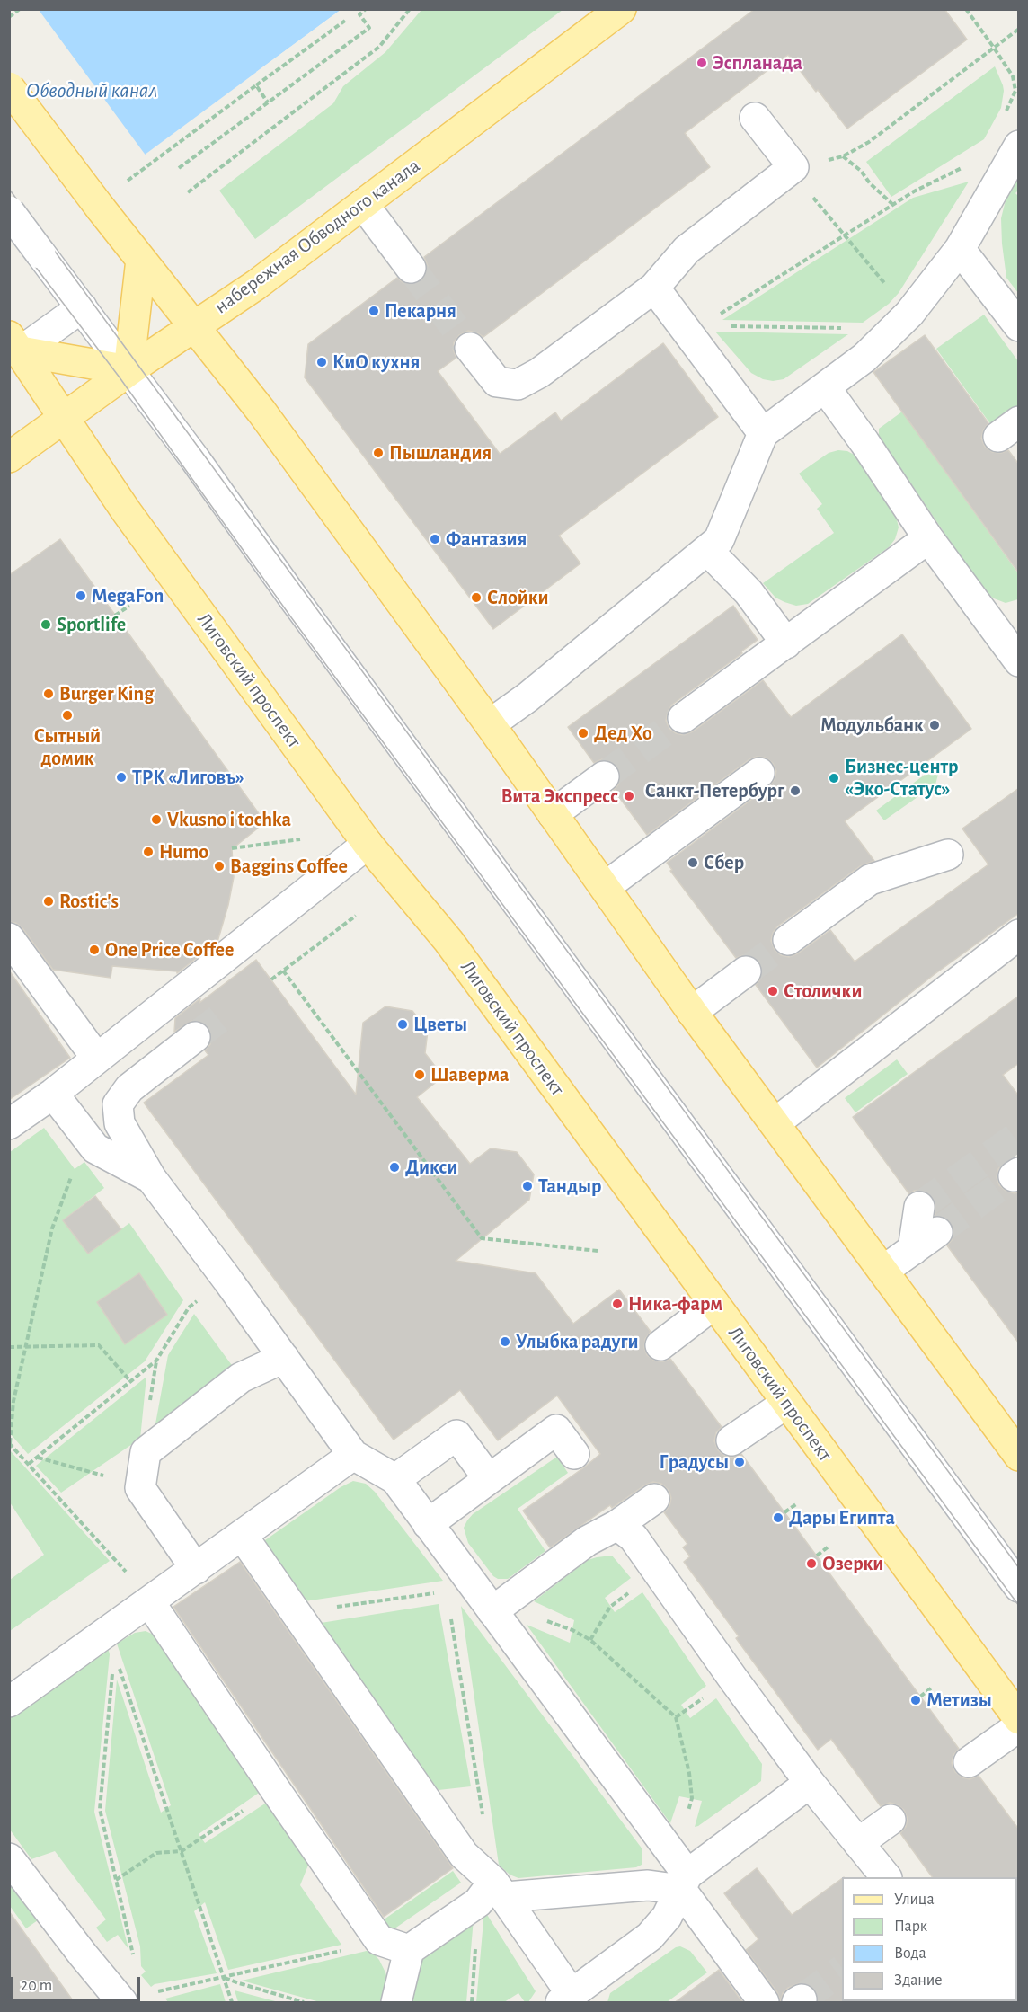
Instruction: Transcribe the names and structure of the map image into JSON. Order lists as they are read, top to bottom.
{
  "streets": {
    "main road": ["набережная Обводного канала", "Лиговский проспект"]
  },
  "crossings": [
    ["набережная Обводного канала", "Лиговский проспект"]
  ],
  "water": ["Обводный канал"],
  "places": [
    "Эспланада",
    "Пекарня",
    "КиО кухня",
    "Пышландия",
    "Фантазия",
    "MegaFon",
    "Слойки",
    "Sportlife",
    "Burger King",
    "Сытный домик",
    "Модульбанк",
    "Дед Хо",
    "ТРК «Лиговъ»",
    "Бизнес-центр «Эко-Статус»",
    "Санкт-Петербург",
    "Вита Экспресс",
    "Vkusno i tochka",
    "Humo",
    "Сбер",
    "Baggins Coffee",
    "Rostic's",
    "One Price Coffee",
    "Столички",
    "Цветы",
    "Шаверма",
    "Дикси",
    "Тандыр",
    "Ника-фарм",
    "Улыбка радуги",
    "Градусы",
    "Дары Египта",
    "Озерки",
    "Метизы"
  ],
  "legend": [
    "Улица",
    "Парк",
    "Вода",
    "Здание"
  ],
  "scale_bar": "20 m"
}
